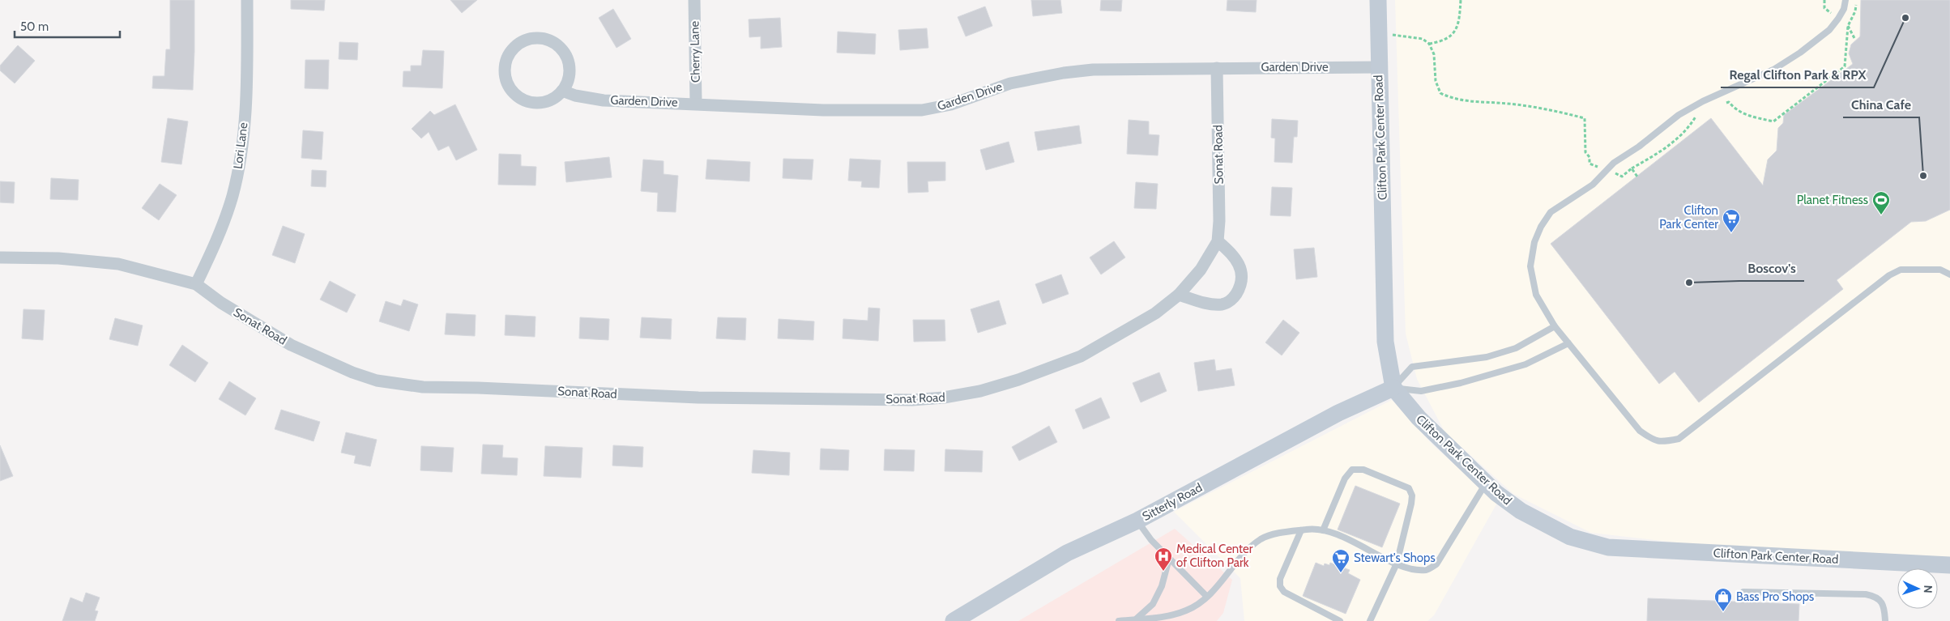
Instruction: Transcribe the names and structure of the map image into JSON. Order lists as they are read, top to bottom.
{
  "streets": {
    "street": [
      "Cherry Lane",
      "Garden Drive",
      "Clifton Park Center Road",
      "Lori Lane",
      "Sonat Road",
      "Sitterly Road"
    ]
  },
  "crossings": [
    ["Cherry Lane", "Garden Drive"],
    ["Garden Drive", "Clifton Park Center Road"],
    ["Garden Drive", "Sonat Road"],
    ["Clifton Park Center Road", "Sitterly Road"],
    ["Lori Lane", "Sonat Road"]
  ],
  "places": {
    "other": ["Regal Clifton Park & RPX", "China Cafe", "Boscov's"],
    "sports": ["Planet Fitness"],
    "supermarket": ["Clifton Park Center", "Stewart's Shops"],
    "hospital": ["Medical Center of Clifton Park"],
    "shop": ["Bass Pro Shops"]
  },
  "scale_bar": "50 m",
  "north": "right"
}
